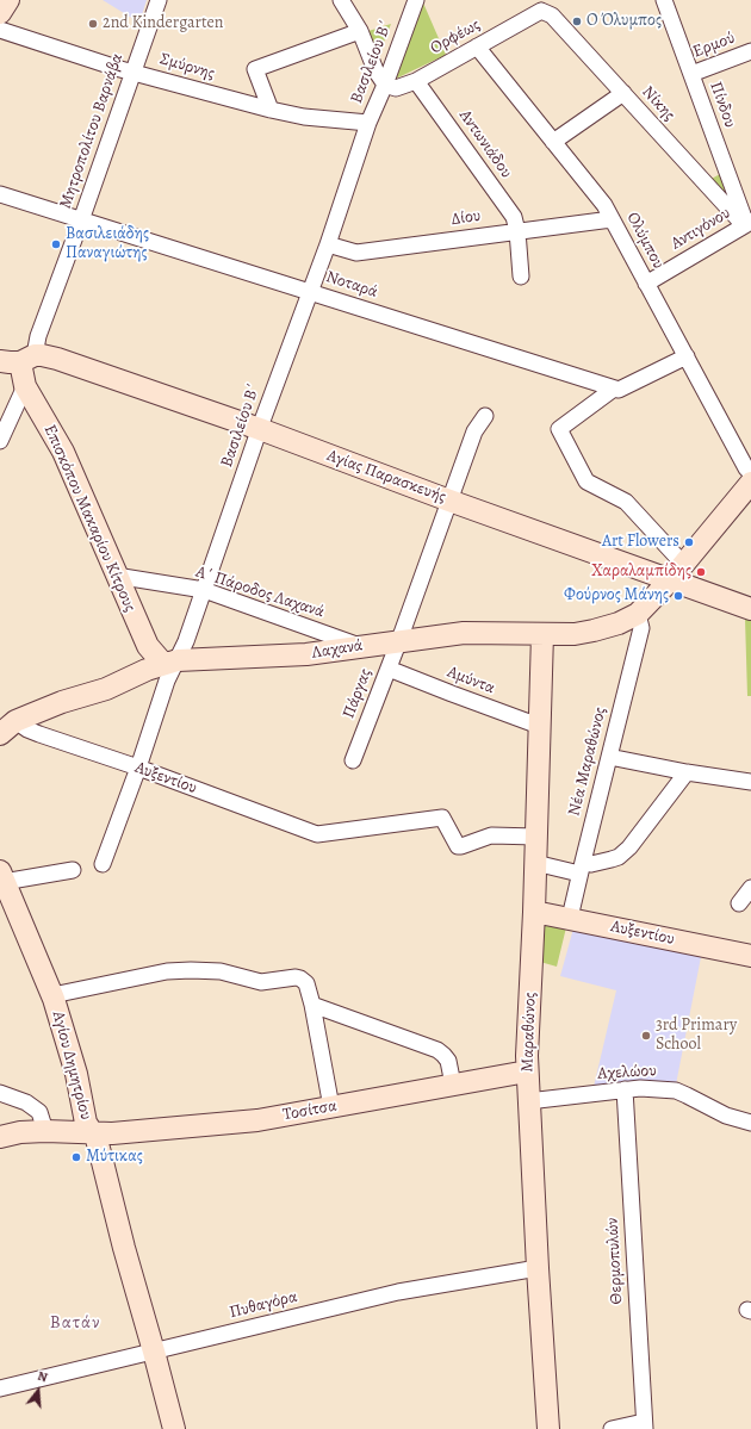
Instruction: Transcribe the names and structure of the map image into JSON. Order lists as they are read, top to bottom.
{
  "streets": {
    "street": [
      "Ορφέως",
      "Ερμού",
      "Βασιλείου Β΄",
      "Σμύρνης",
      "Νίκης",
      "Πίνδου",
      "Μητροπολίτου Βαρνάβα",
      "Αντωνιάδου",
      "Δίου",
      "Αντιγόνου",
      "Ολύμπου",
      "Νοταρά",
      "Αγίας Παρασκευής",
      "Επισκόπου Μακαρίου Κίτρους",
      "Α΄ Πάροδος Λαχανά",
      "Λαχανά",
      "Αμύντα",
      "Πάργας",
      "Νέα Μαραθώνος",
      "Αυξεντίου",
      "Μαραθώνος",
      "Αγίου Δημητρίου",
      "Αχελώου",
      "Τοσίτσα",
      "Θερμοπυλών",
      "Πυθαγόρα"
    ]
  },
  "crossings": [
    ["Ορφέως", "Βασιλείου Β΄"],
    ["Ορφέως", "Νίκης"],
    ["Ορφέως", "Αντωνιάδου"],
    ["Ορφέως", "Ολύμπου"],
    ["Ερμού", "Πίνδου"],
    ["Βασιλείου Β΄", "Σμύρνης"],
    ["Βασιλείου Β΄", "Δίου"],
    ["Βασιλείου Β΄", "Νοταρά"],
    ["Βασιλείου Β΄", "Αγίας Παρασκευής"],
    ["Βασιλείου Β΄", "Επισκόπου Μακαρίου Κίτρους"],
    ["Βασιλείου Β΄", "Α΄ Πάροδος Λαχανά"],
    ["Βασιλείου Β΄", "Λαχανά"],
    ["Βασιλείου Β΄", "Αυξεντίου"],
    ["Σμύρνης", "Μητροπολίτου Βαρνάβα"],
    ["Νίκης", "Πίνδου"],
    ["Νίκης", "Αντιγόνου"],
    ["Πίνδου", "Αντιγόνου"],
    ["Μητροπολίτου Βαρνάβα", "Νοταρά"],
    ["Μητροπολίτου Βαρνάβα", "Αγίας Παρασκευής"],
    ["Μητροπολίτου Βαρνάβα", "Επισκόπου Μακαρίου Κίτρους"],
    ["Αντωνιάδου", "Δίου"],
    ["Δίου", "Ολύμπου"],
    ["Αντιγόνου", "Ολύμπου"],
    ["Αγίας Παρασκευής", "Επισκόπου Μακαρίου Κίτρους"],
    ["Αγίας Παρασκευής", "Λαχανά"],
    ["Αγίας Παρασκευής", "Πάργας"],
    ["Επισκόπου Μακαρίου Κίτρους", "Α΄ Πάροδος Λαχανά"],
    ["Επισκόπου Μακαρίου Κίτρους", "Λαχανά"],
    ["Α΄ Πάροδος Λαχανά", "Λαχανά"],
    ["Λαχανά", "Πάργας"],
    ["Λαχανά", "Νέα Μαραθώνος"],
    ["Λαχανά", "Αυξεντίου"],
    ["Λαχανά", "Μαραθώνος"],
    ["Αμύντα", "Πάργας"],
    ["Αμύντα", "Μαραθώνος"],
    ["Νέα Μαραθώνος", "Αυξεντίου"],
    ["Αυξεντίου", "Μαραθώνος"],
    ["Μαραθώνος", "Αχελώου"],
    ["Μαραθώνος", "Τοσίτσα"],
    ["Μαραθώνος", "Πυθαγόρα"],
    ["Αγίου Δημητρίου", "Τοσίτσα"],
    ["Αγίου Δημητρίου", "Πυθαγόρα"],
    ["Αχελώου", "Θερμοπυλών"]
  ],
  "districts": ["Βατάν"],
  "places": [
    "Ο Όλυμπος",
    "2nd Kindergarten",
    "Βασιλειάδης Παναγιώτης",
    "Art Flowers",
    "Χαραλαμπίδης",
    "Φούρνος Μάνης",
    "3rd Primary School",
    "Μύτικας"
  ],
  "north": "top"
}
